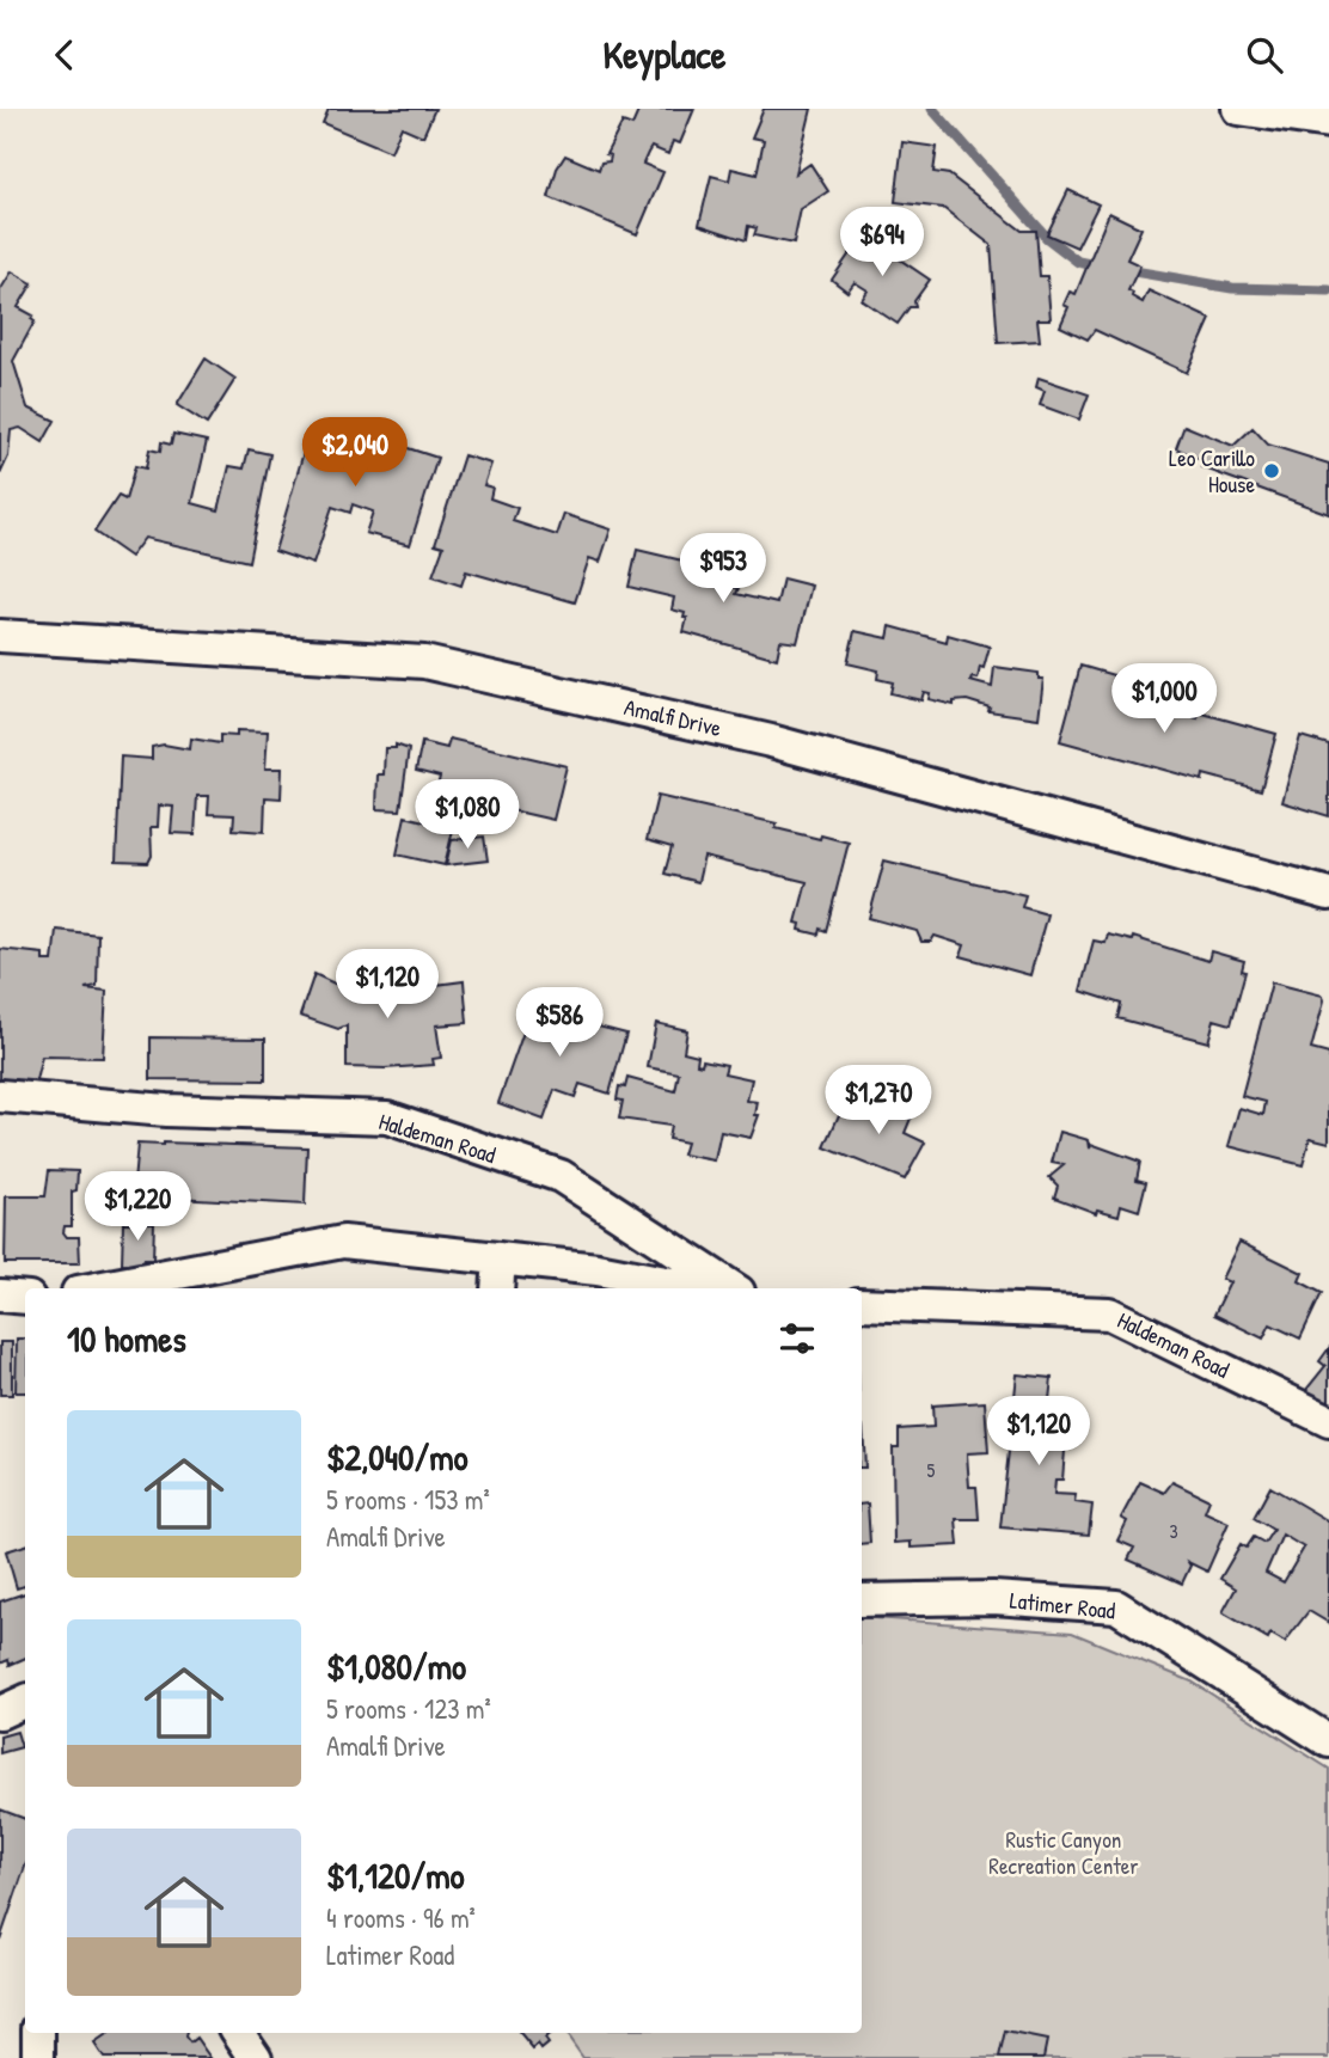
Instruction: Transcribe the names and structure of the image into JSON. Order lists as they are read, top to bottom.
{
  "streets": {
    "street": ["Amalfi Drive", "Haldeman Road", "Latimer Road"]
  },
  "parks": ["Rustic Canyon Recreation Center"],
  "places": ["Leo Carillo House"],
  "house_numbers": ["5", "3"],
  "page": {
    "header": "Keyplace",
    "price": [
      "$694",
      "$2,040",
      "$953",
      "$1,000",
      "$1,080",
      "$1,120",
      "$586",
      "$1,270",
      "$1,220",
      "$1,120"
    ],
    "heading": "10 homes",
    "list": [
      {
        "name": "$2,040/mo",
        "note": "5 rooms · 153 m² · Amalfi Drive"
      },
      {
        "name": "$1,080/mo",
        "note": "5 rooms · 123 m² · Amalfi Drive"
      },
      {
        "name": "$1,120/mo",
        "note": "4 rooms · 96 m² · Latimer Road"
      }
    ]
  }
}
